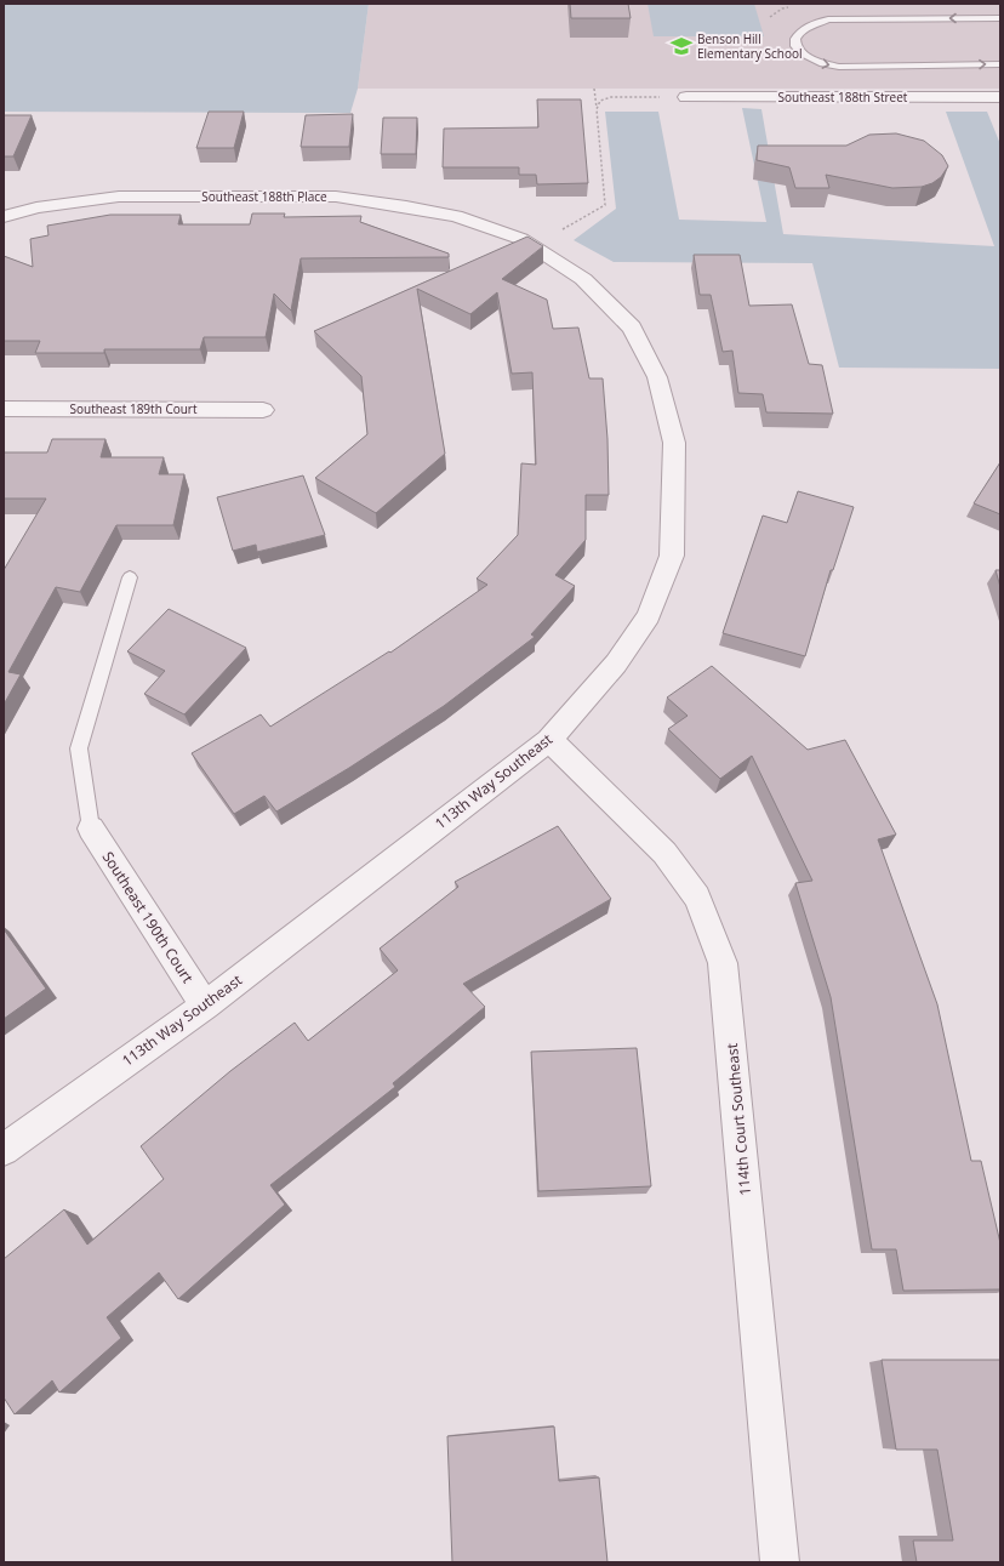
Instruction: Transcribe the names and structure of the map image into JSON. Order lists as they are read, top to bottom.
{
  "streets": {
    "street": [
      "Southeast 188th Street",
      "Southeast 188th Place",
      "Southeast 189th Court",
      "113th Way Southeast",
      "Southeast 190th Court",
      "114th Court Southeast"
    ]
  },
  "crossings": [
    ["Southeast 188th Place", "113th Way Southeast"],
    ["113th Way Southeast", "Southeast 190th Court"],
    ["113th Way Southeast", "114th Court Southeast"]
  ],
  "places": {
    "school or university": ["Benson Hill Elementary School"]
  }
}
